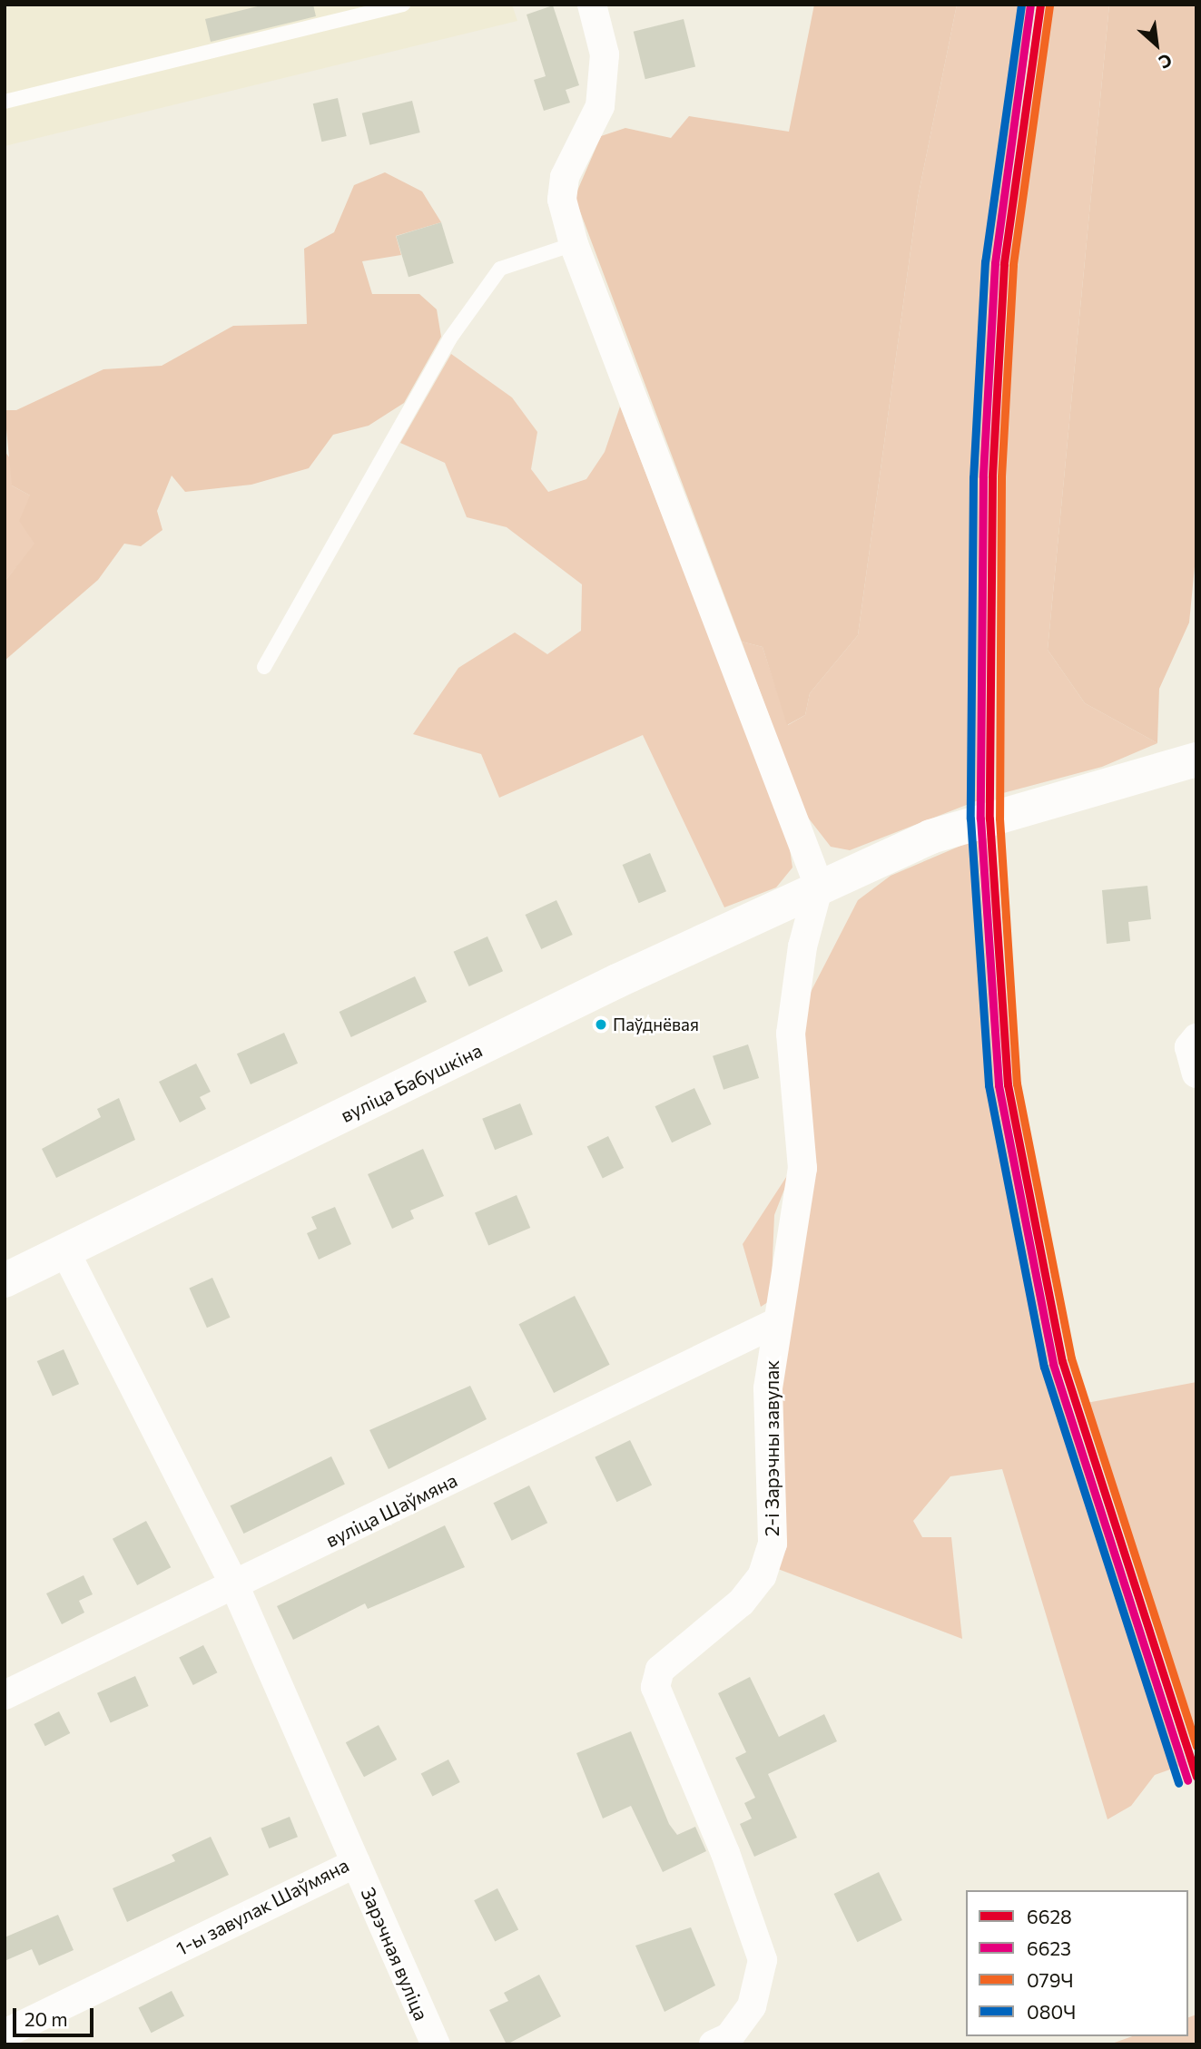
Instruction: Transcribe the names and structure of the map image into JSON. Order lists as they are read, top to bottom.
{
  "streets": {
    "street": [
      "вуліца Бабушкіна",
      "2-і Зарэчны завулак",
      "вуліца Шаўмяна",
      "1-ы завулак Шаўмяна",
      "Зарэчная вуліца"
    ]
  },
  "crossings": [
    ["вуліца Бабушкіна", "2-і Зарэчны завулак"],
    ["вуліца Бабушкіна", "1-ы завулак Шаўмяна"],
    ["2-і Зарэчны завулак", "вуліца Шаўмяна"],
    ["вуліца Шаўмяна", "1-ы завулак Шаўмяна"],
    ["1-ы завулак Шаўмяна", "Зарэчная вуліца"]
  ],
  "places": ["Паўднёвая"],
  "lines": [
    "transit line 6628",
    "transit line 6623",
    "transit line 080Ч",
    "transit line 079Ч"
  ],
  "legend": [
    "6628",
    "6623",
    "079Ч",
    "080Ч"
  ],
  "scale_bar": "20 m",
  "north": "bottom right"
}
